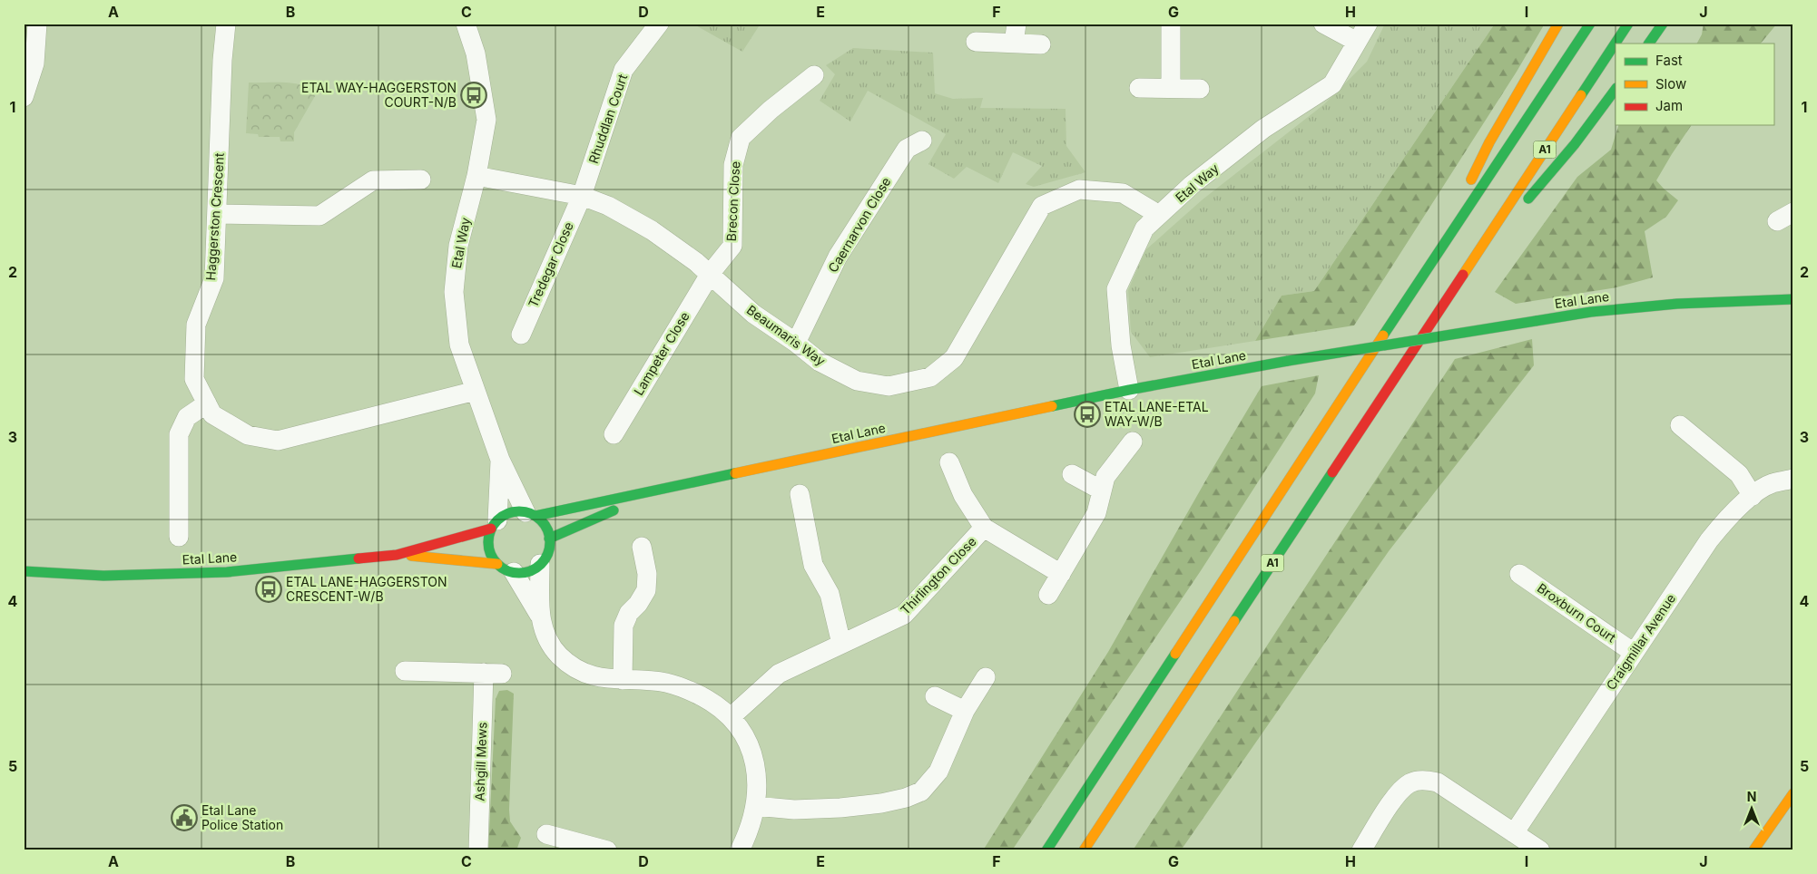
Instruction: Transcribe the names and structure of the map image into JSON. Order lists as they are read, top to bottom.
{
  "streets": {
    "main road": ["A1", "Etal Lane"],
    "street": [
      "Rhuddlan Court",
      "Etal Way",
      "Brecon Close",
      "Haggerston Crescent",
      "Caernarvon Close",
      "Tredegar Close",
      "Beaumaris Way",
      "Lampeter Close",
      "Thirlington Close",
      "Broxburn Court",
      "Craigmillar Avenue",
      "Ashgill Mews"
    ]
  },
  "crossings": [
    ["Rhuddlan Court", "Tredegar Close"],
    ["Rhuddlan Court", "Beaumaris Way"],
    ["Etal Way", "Haggerston Crescent"],
    ["Etal Way", "Etal Lane"],
    ["Etal Way", "Beaumaris Way"],
    ["Brecon Close", "Beaumaris Way"],
    ["Brecon Close", "Lampeter Close"],
    ["Caernarvon Close", "Beaumaris Way"],
    ["Tredegar Close", "Beaumaris Way"],
    ["Beaumaris Way", "Lampeter Close"],
    ["Broxburn Court", "Craigmillar Avenue"]
  ],
  "places": {
    "bus stop": ["ETAL WAY-HAGGERSTON COURT-N/B", "ETAL LANE-ETAL WAY-W/B", "ETAL LANE-HAGGERSTON CRESCENT-W/B"],
    "public building": ["Etal Lane Police Station"]
  },
  "legend": ["Fast", "Slow", "Jam"],
  "north": "top",
  "grid": {
    "columns": [
      "A",
      "B",
      "C",
      "D",
      "E",
      "F",
      "G",
      "H",
      "I",
      "J"
    ],
    "rows": [
      "1",
      "2",
      "3",
      "4",
      "5"
    ]
  }
}
